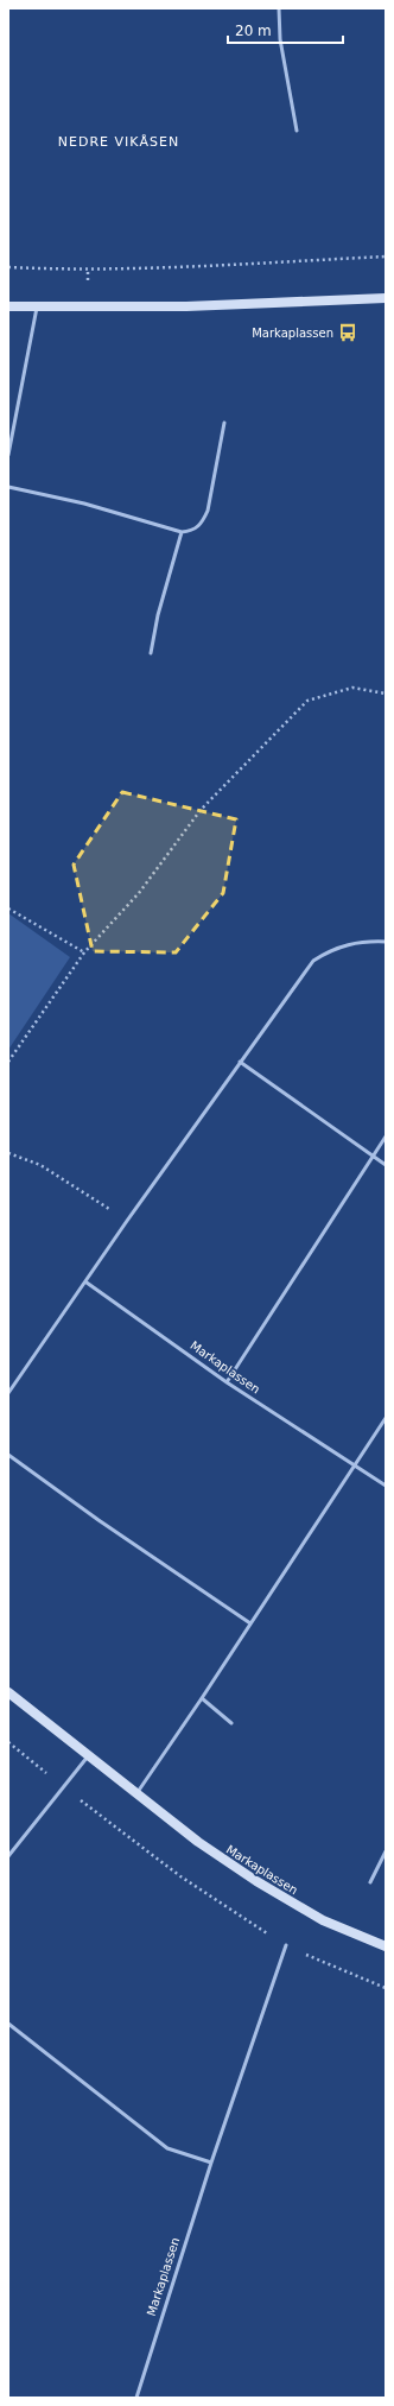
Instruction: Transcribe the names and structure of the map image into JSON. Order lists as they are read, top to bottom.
{
  "streets": {
    "street": ["Markaplassen"]
  },
  "districts": ["NEDRE VIKÅSEN"],
  "places": {
    "bus stop": ["Markaplassen"]
  },
  "scale_bar": "20 m"
}
